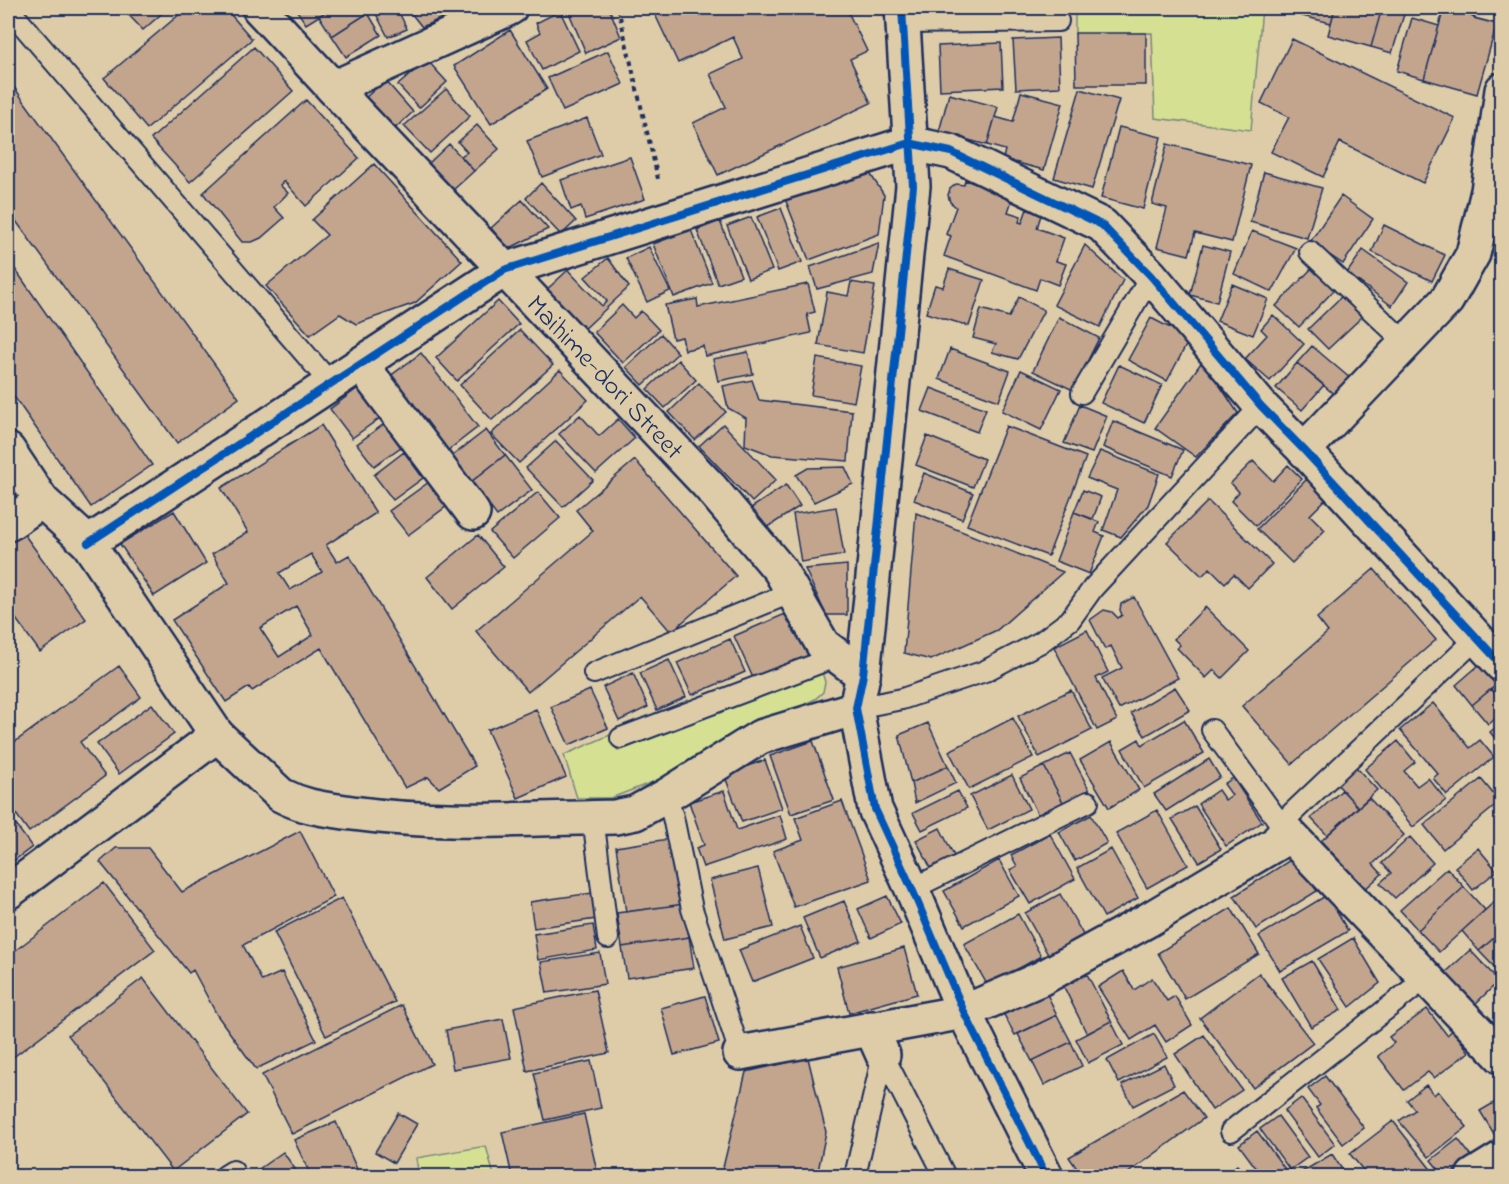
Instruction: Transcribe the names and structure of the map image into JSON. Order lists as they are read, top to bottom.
{
  "streets": {
    "street": ["Maihime-dori Street"]
  }
}
